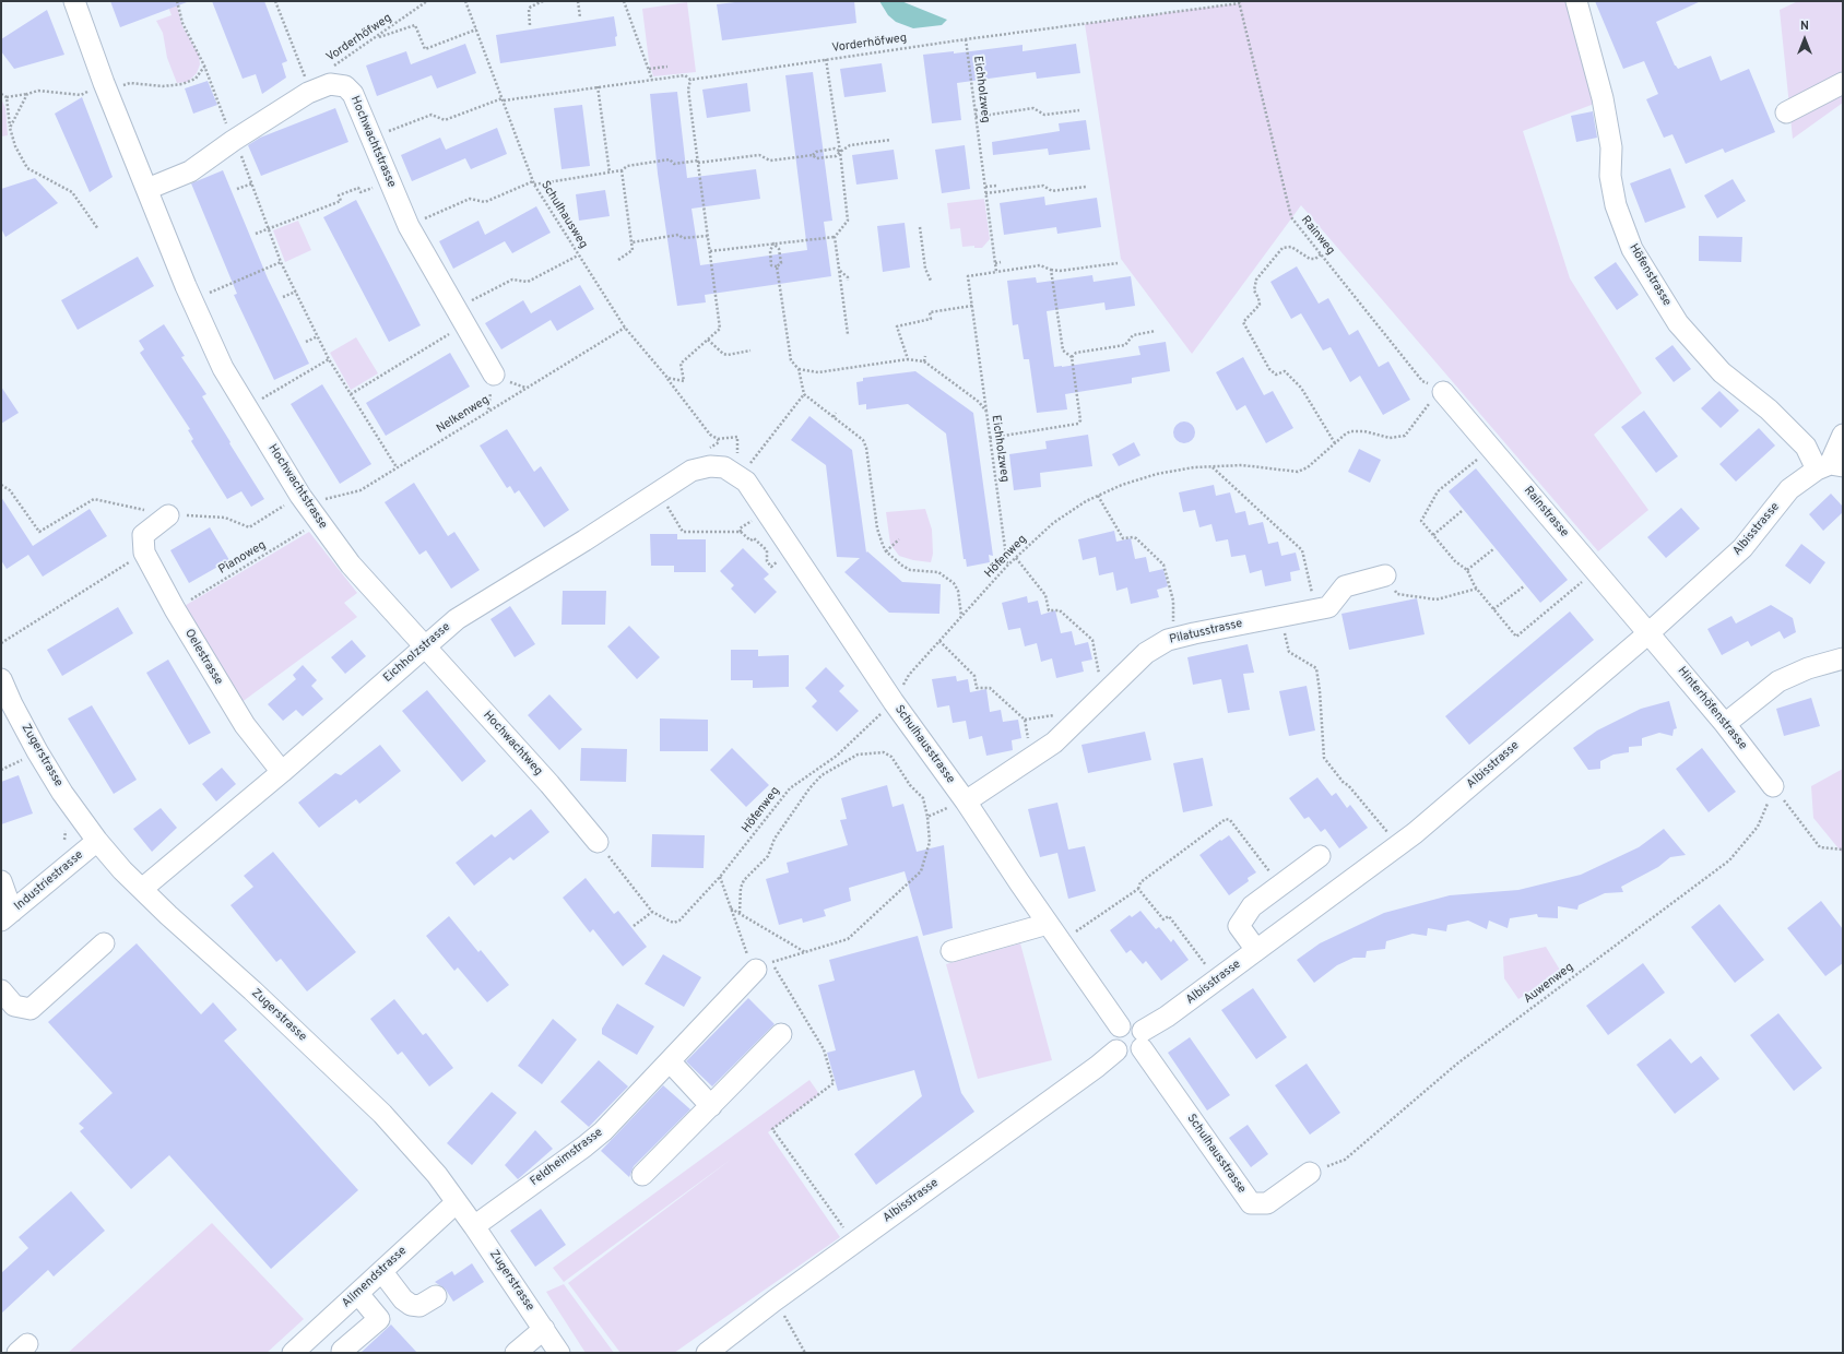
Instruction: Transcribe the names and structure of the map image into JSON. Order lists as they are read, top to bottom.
{
  "streets": {
    "street": [
      "Hochwachtstrasse",
      "Höfenstrasse",
      "Rainstrasse",
      "Albisstrasse",
      "Pilatusstrasse",
      "Eichholzstrasse",
      "Oelestrasse",
      "Hinterhöfenstrasse",
      "Hochwachtweg",
      "Schulhausstrasse",
      "Zugerstrasse",
      "Industriestrasse",
      "Feldheimstrasse",
      "Allmendstrasse"
    ],
    "path": [
      "Vorderhöfweg",
      "Eichholzweg",
      "Schulhausweg",
      "Rainweg",
      "Nelkenweg",
      "Höfenweg",
      "Pianoweg",
      "Auwenweg"
    ]
  },
  "crossings": [
    ["Vorderhöfweg", "Eichholzweg"],
    ["Vorderhöfweg", "Schulhausweg"],
    ["Vorderhöfweg", "Rainweg"],
    ["Eichholzweg", "Höfenweg"],
    ["Hochwachtstrasse", "Nelkenweg"],
    ["Hochwachtstrasse", "Pianoweg"],
    ["Hochwachtstrasse", "Eichholzstrasse"],
    ["Hochwachtstrasse", "Hochwachtweg"],
    ["Schulhausweg", "Nelkenweg"],
    ["Rainweg", "Rainstrasse"],
    ["Rainweg", "Höfenweg"],
    ["Höfenstrasse", "Albisstrasse"],
    ["Rainstrasse", "Albisstrasse"],
    ["Rainstrasse", "Höfenweg"],
    ["Rainstrasse", "Hinterhöfenstrasse"],
    ["Albisstrasse", "Hinterhöfenstrasse"],
    ["Albisstrasse", "Schulhausstrasse"],
    ["Höfenweg", "Schulhausstrasse"],
    ["Pianoweg", "Oelestrasse"],
    ["Pilatusstrasse", "Schulhausstrasse"],
    ["Eichholzstrasse", "Oelestrasse"],
    ["Eichholzstrasse", "Hochwachtweg"],
    ["Eichholzstrasse", "Schulhausstrasse"],
    ["Eichholzstrasse", "Zugerstrasse"],
    ["Hinterhöfenstrasse", "Auwenweg"],
    ["Schulhausstrasse", "Auwenweg"],
    ["Zugerstrasse", "Industriestrasse"],
    ["Zugerstrasse", "Feldheimstrasse"],
    ["Zugerstrasse", "Allmendstrasse"]
  ],
  "north": "top"
}
